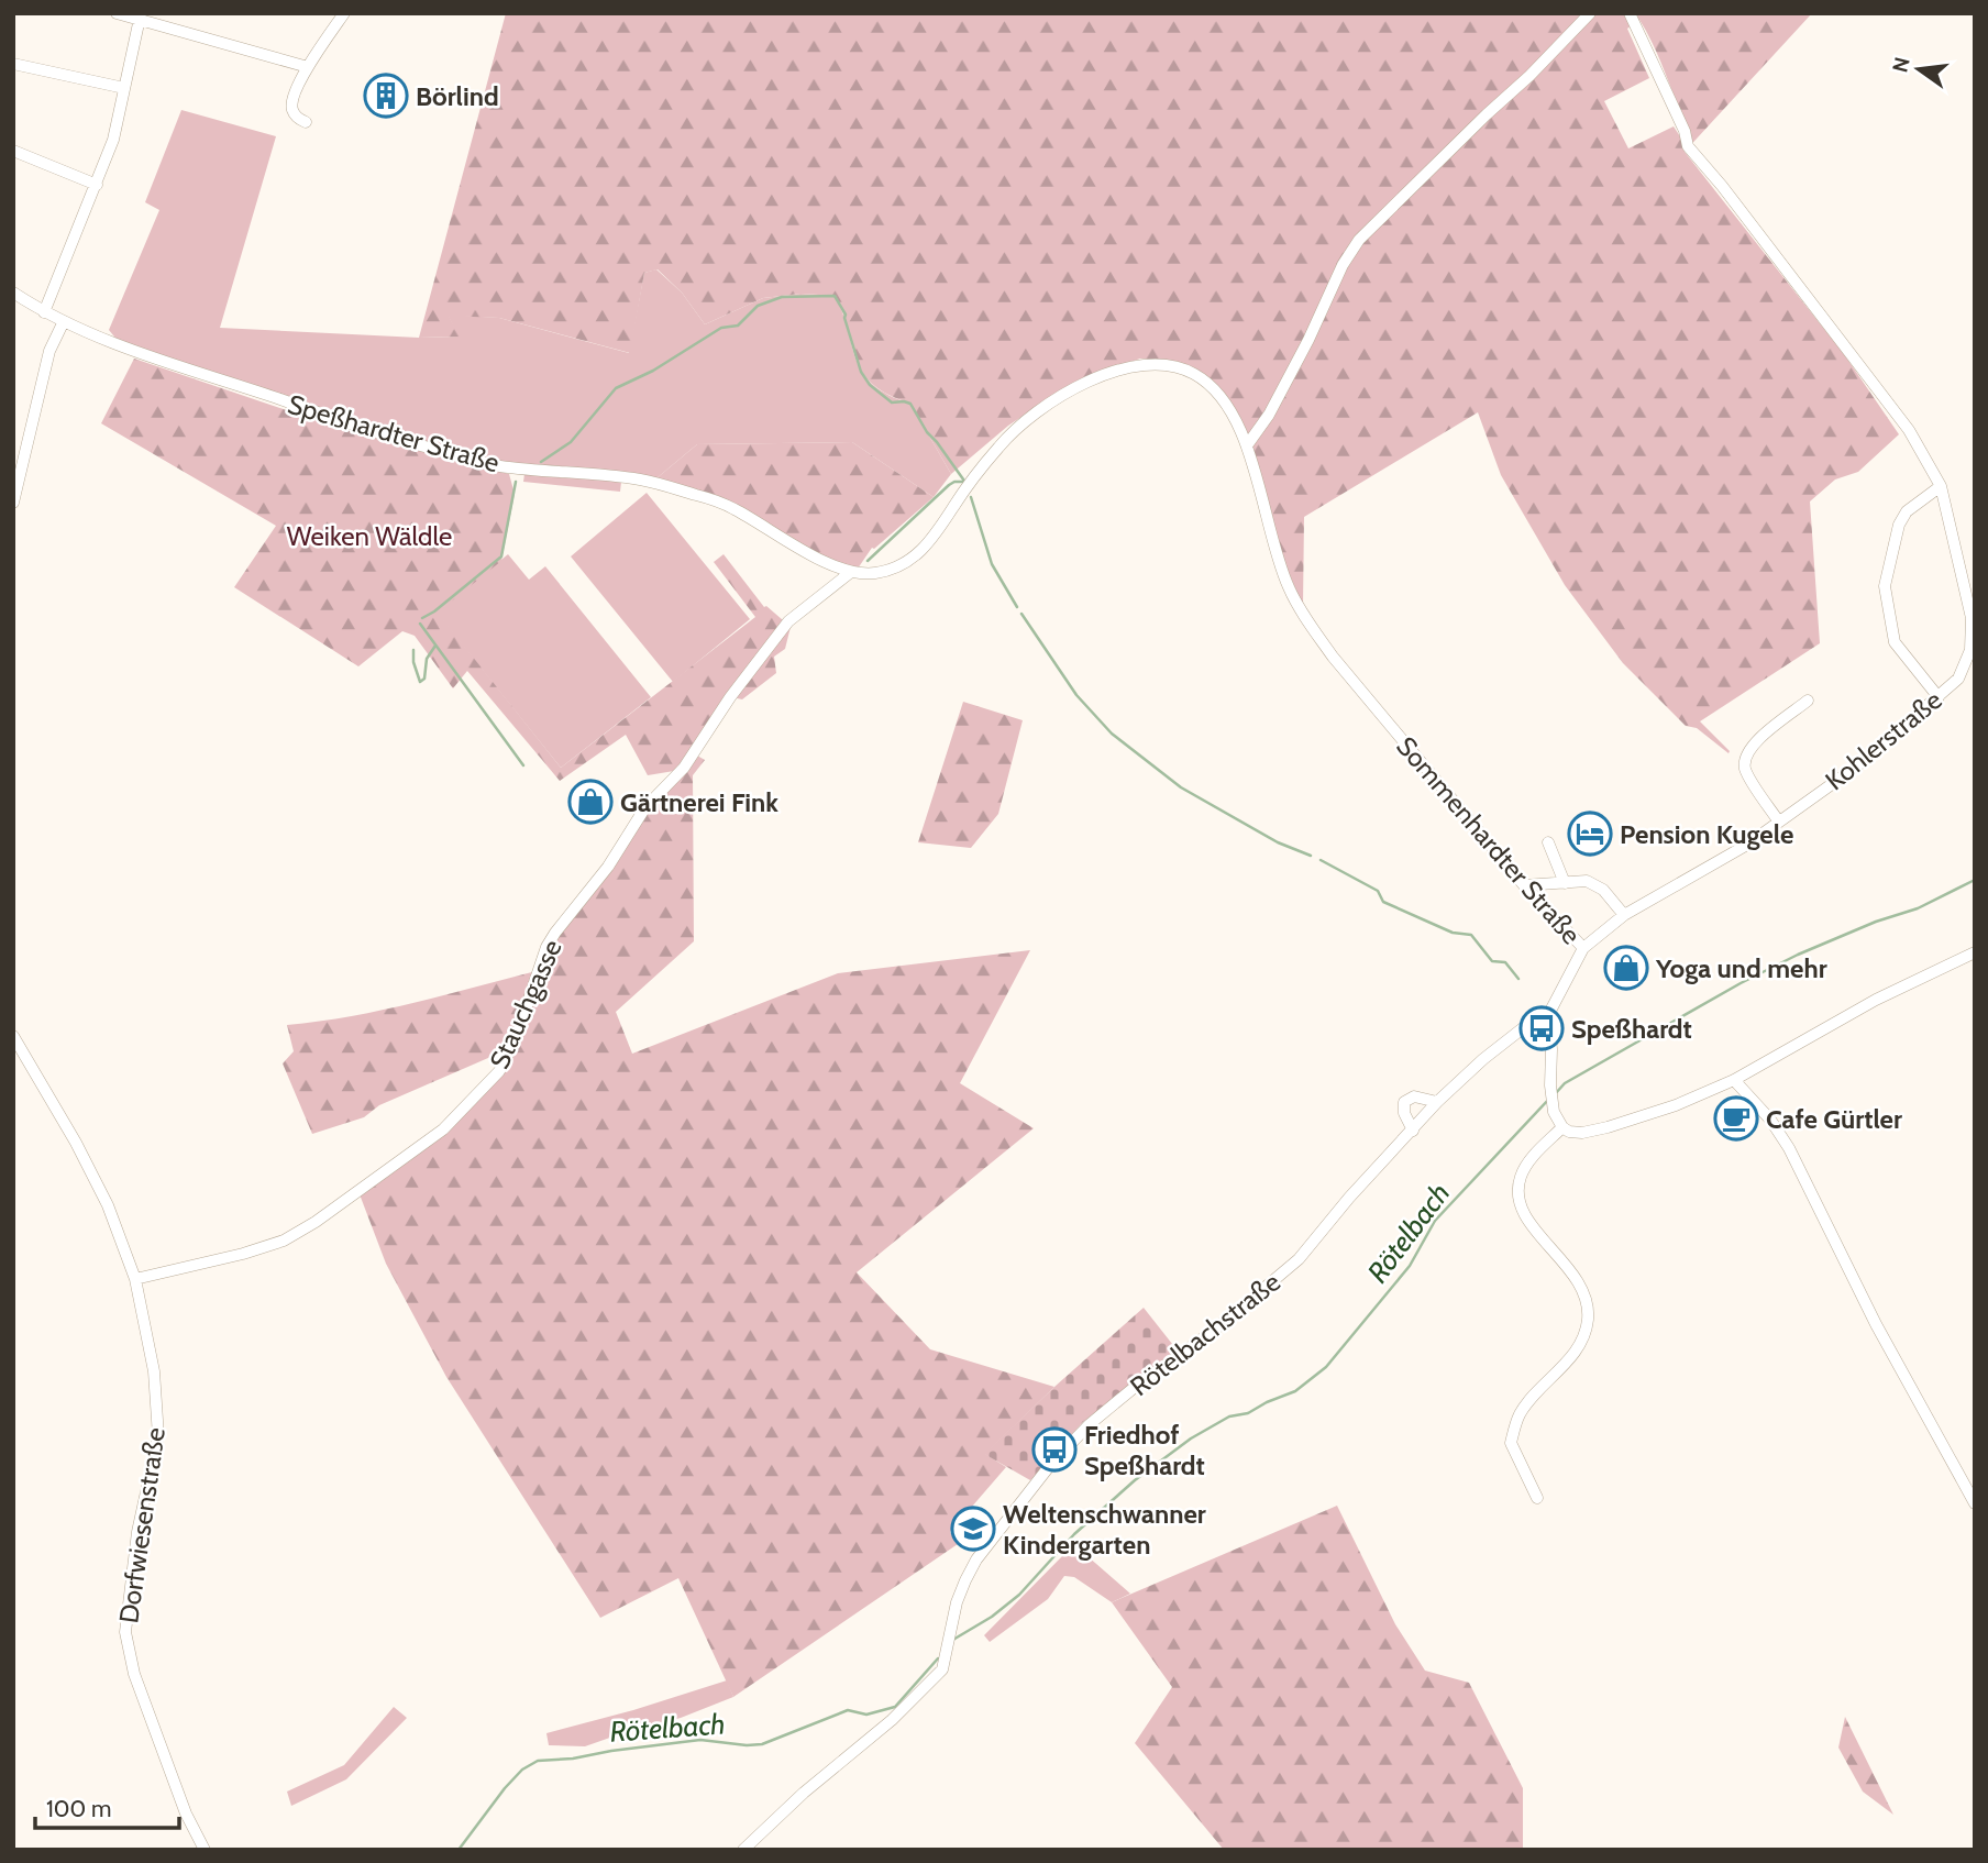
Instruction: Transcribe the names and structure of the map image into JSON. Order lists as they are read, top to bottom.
{
  "streets": {
    "street": [
      "Speßhardter Straße",
      "Kohlerstraße",
      "Sommenhardter Straße",
      "Stauchgasse",
      "Rötelbachstraße",
      "Dorfwiesenstraße"
    ]
  },
  "crossings": [
    ["Speßhardter Straße", "Sommenhardter Straße"],
    ["Speßhardter Straße", "Stauchgasse"],
    ["Kohlerstraße", "Sommenhardter Straße"],
    ["Sommenhardter Straße", "Rötelbachstraße"],
    ["Stauchgasse", "Dorfwiesenstraße"]
  ],
  "water": ["Rötelbach"],
  "parks": ["Weiken Wäldle"],
  "places": {
    "building": ["Börlind"],
    "shop": ["Gärtnerei Fink", "Yoga und mehr"],
    "hotel": ["Pension Kugele"],
    "bus stop": ["Speßhardt", "Friedhof Speßhardt"],
    "cafe": ["Cafe Gürtler"],
    "school or university": ["Weltenschwanner Kindergarten"]
  },
  "scale_bar": "100 m",
  "north": "left"
}
